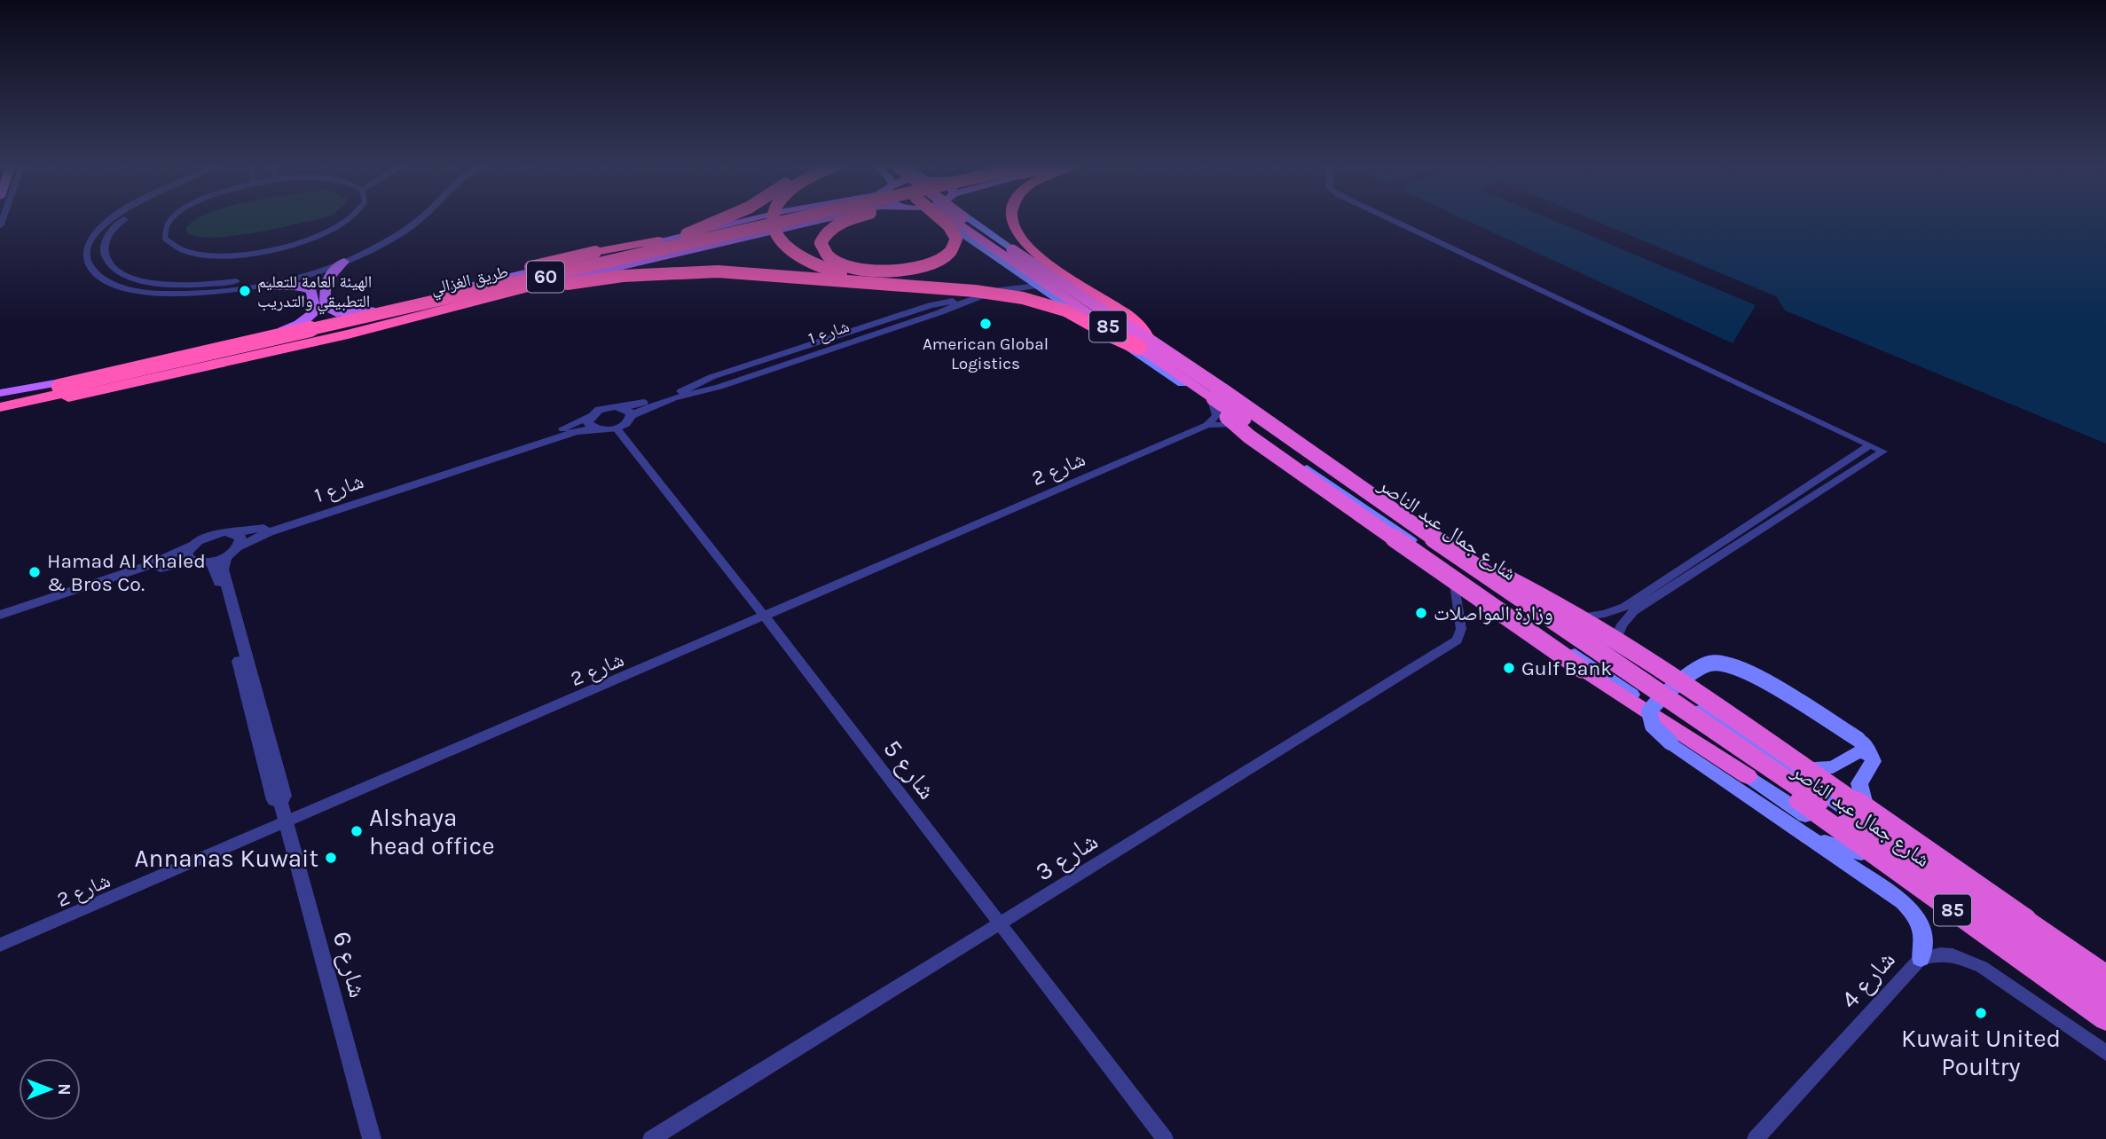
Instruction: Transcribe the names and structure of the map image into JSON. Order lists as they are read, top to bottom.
{
  "streets": {
    "highway": [
      "60",
      "طريق الغزالي",
      "85",
      "شارع جمال عبد الناصر"
    ],
    "street": [
      "شارع 1",
      "شارع 2",
      "شارع 5",
      "شارع 3",
      "شارع 6",
      "شارع 4"
    ]
  },
  "crossings": [
    ["شارع 1", "شارع 5"],
    ["شارع 1", "شارع 6"],
    ["شارع 2", "شارع 5"],
    ["شارع 2", "شارع 6"],
    ["شارع 5", "شارع 3"]
  ],
  "places": [
    "الهيئة العامة للتعليم التطبيقي والتدريب",
    "American Global Logistics",
    "Hamad Al Khaled & Bros Co.",
    "وزارة المواصلات",
    "Gulf Bank",
    "Alshaya head office",
    "Annanas Kuwait",
    "Kuwait United Poultry"
  ],
  "north": "right"
}
